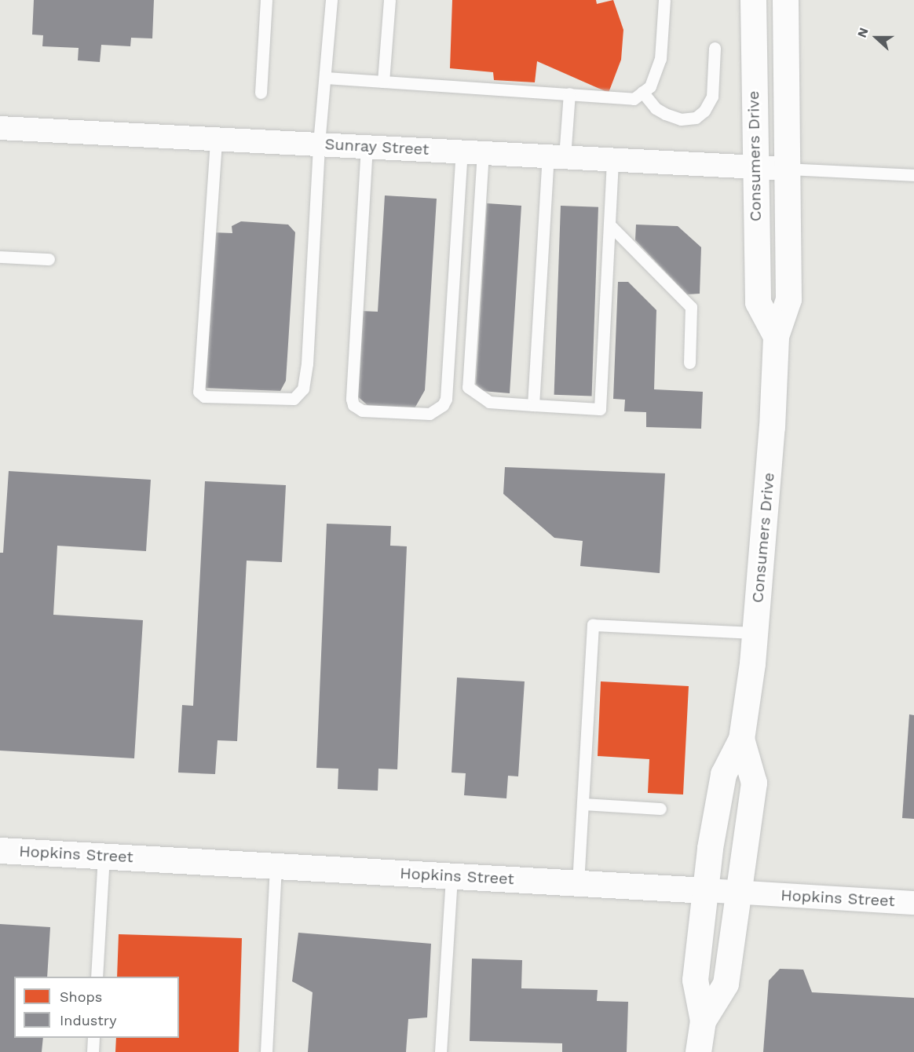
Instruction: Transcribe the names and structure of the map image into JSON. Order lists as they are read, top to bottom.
{
  "streets": {
    "main road": ["Consumers Drive", "Hopkins Street"],
    "street": ["Sunray Street"]
  },
  "crossings": [
    ["Sunray Street", "Consumers Drive"],
    ["Consumers Drive", "Hopkins Street"]
  ],
  "legend": ["Shops", "Industry"],
  "north": "left"
}
